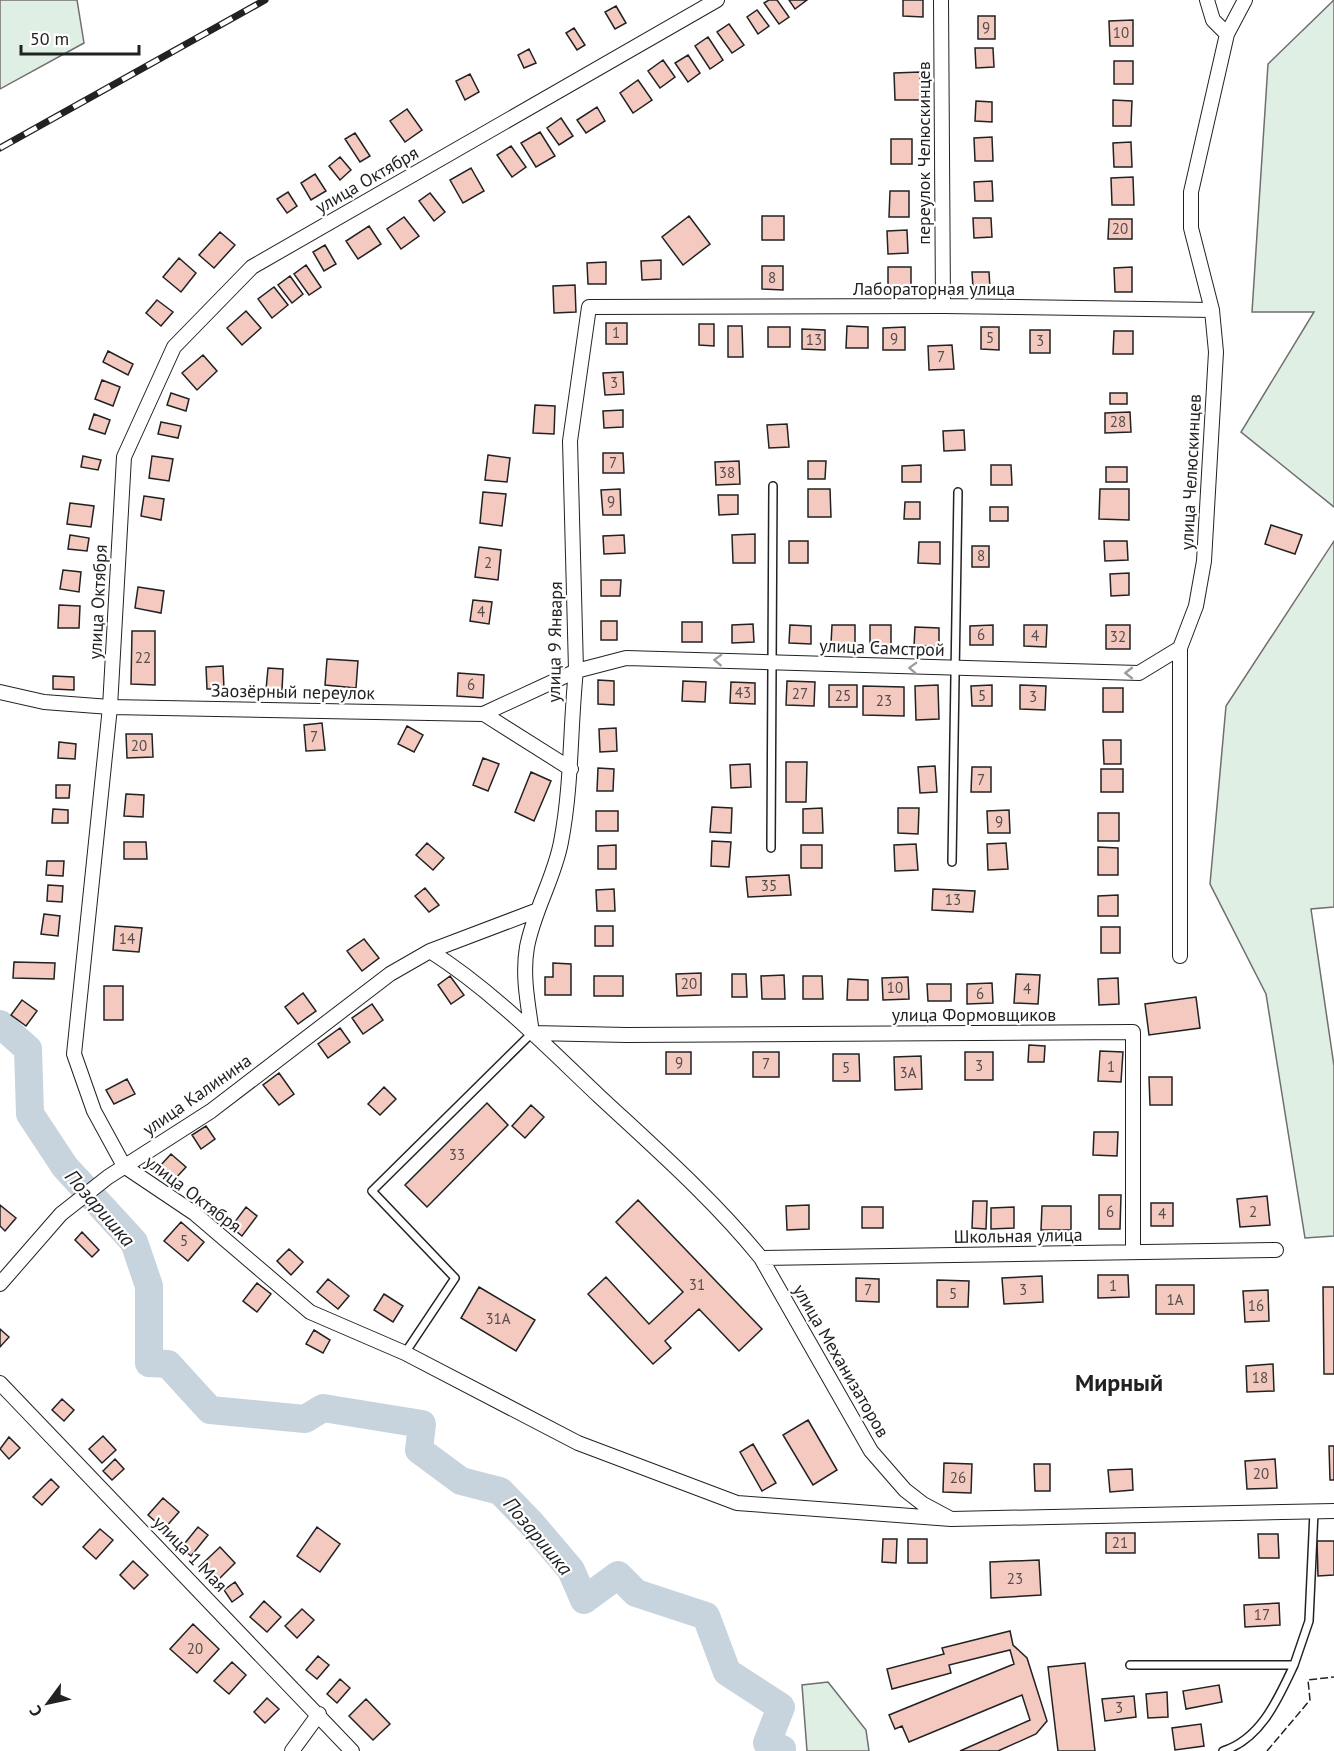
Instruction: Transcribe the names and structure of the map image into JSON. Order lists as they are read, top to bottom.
{
  "streets": {
    "street": [
      "переулок Челюскинцев",
      "улица Октября",
      "Лабораторная улица",
      "улица Челюскинцев",
      "улица 9 Января",
      "улица Самстрой",
      "Заозёрный переулок",
      "улица Формовщиков",
      "улица Калинина",
      "Школьная улица",
      "улица Механизаторов",
      "улица 1 Мая"
    ]
  },
  "crossings": [
    ["переулок Челюскинцев", "Лабораторная улица"],
    ["улица Октября", "Заозёрный переулок"],
    ["улица Октября", "улица Калинина"],
    ["улица Октября", "улица Механизаторов"],
    ["Лабораторная улица", "улица Челюскинцев"],
    ["Лабораторная улица", "улица 9 Января"],
    ["улица Челюскинцев", "улица Самстрой"],
    ["улица 9 Января", "улица Самстрой"],
    ["улица 9 Января", "Заозёрный переулок"],
    ["улица 9 Января", "улица Формовщиков"],
    ["улица 9 Января", "улица Калинина"],
    ["улица 9 Января", "улица Механизаторов"],
    ["улица Самстрой", "Заозёрный переулок"],
    ["улица Формовщиков", "Школьная улица"],
    ["улица Формовщиков", "улица Механизаторов"],
    ["улица Калинина", "улица Механизаторов"],
    ["Школьная улица", "улица Механизаторов"]
  ],
  "one_way": ["улица Самстрой"],
  "districts": ["Мирный"],
  "water": ["Позаришка"],
  "house_numbers": [
    "9",
    "10",
    "20",
    "8",
    "1",
    "5",
    "9",
    "13",
    "3",
    "7",
    "3",
    "28",
    "7",
    "38",
    "9",
    "8",
    "2",
    "4",
    "6",
    "4",
    "32",
    "22",
    "6",
    "43",
    "27",
    "25",
    "5",
    "3",
    "23",
    "7",
    "20",
    "7",
    "9",
    "35",
    "13",
    "14",
    "20",
    "10",
    "4",
    "6",
    "9",
    "7",
    "3",
    "1",
    "5",
    "3А",
    "33",
    "6",
    "2",
    "4",
    "5",
    "31",
    "1",
    "7",
    "3",
    "5",
    "1А",
    "16",
    "31А",
    "18",
    "20",
    "26",
    "21",
    "23",
    "17",
    "20",
    "3"
  ],
  "scale_bar": "50 m",
  "north": "bottom left"
}
